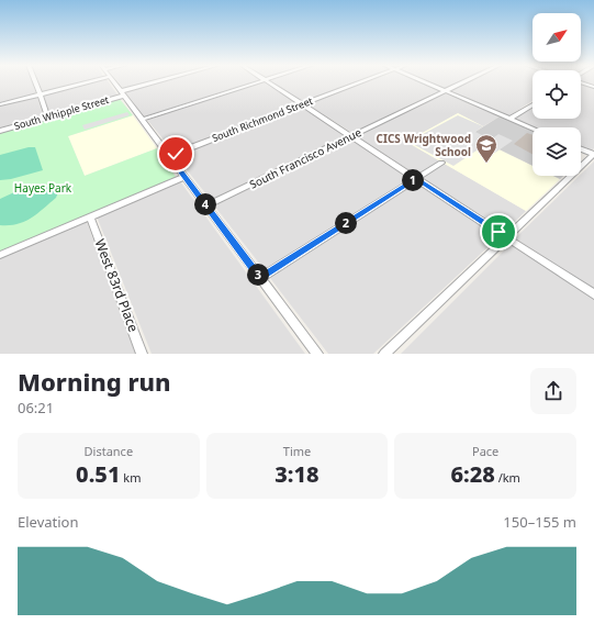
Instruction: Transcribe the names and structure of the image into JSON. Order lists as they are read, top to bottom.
{
  "streets": {
    "street": [
      "South Whipple Street",
      "South Richmond Street",
      "South Francisco Avenue",
      "West 83rd Place"
    ]
  },
  "parks": ["Hayes Park"],
  "places": {
    "school or university": ["CICS Wrightwood School"]
  },
  "north": "top right",
  "page": {
    "pins": [
      "1",
      "4",
      "2",
      "3"
    ],
    "heading": ["Morning run", "06:21"],
    "stats": [
      ["Distance", "0.51 km"],
      ["Time", "3:18"],
      ["Pace", "6:28 /km"]
    ],
    "chart": ["Elevation", "150–155 m"]
  }
}
